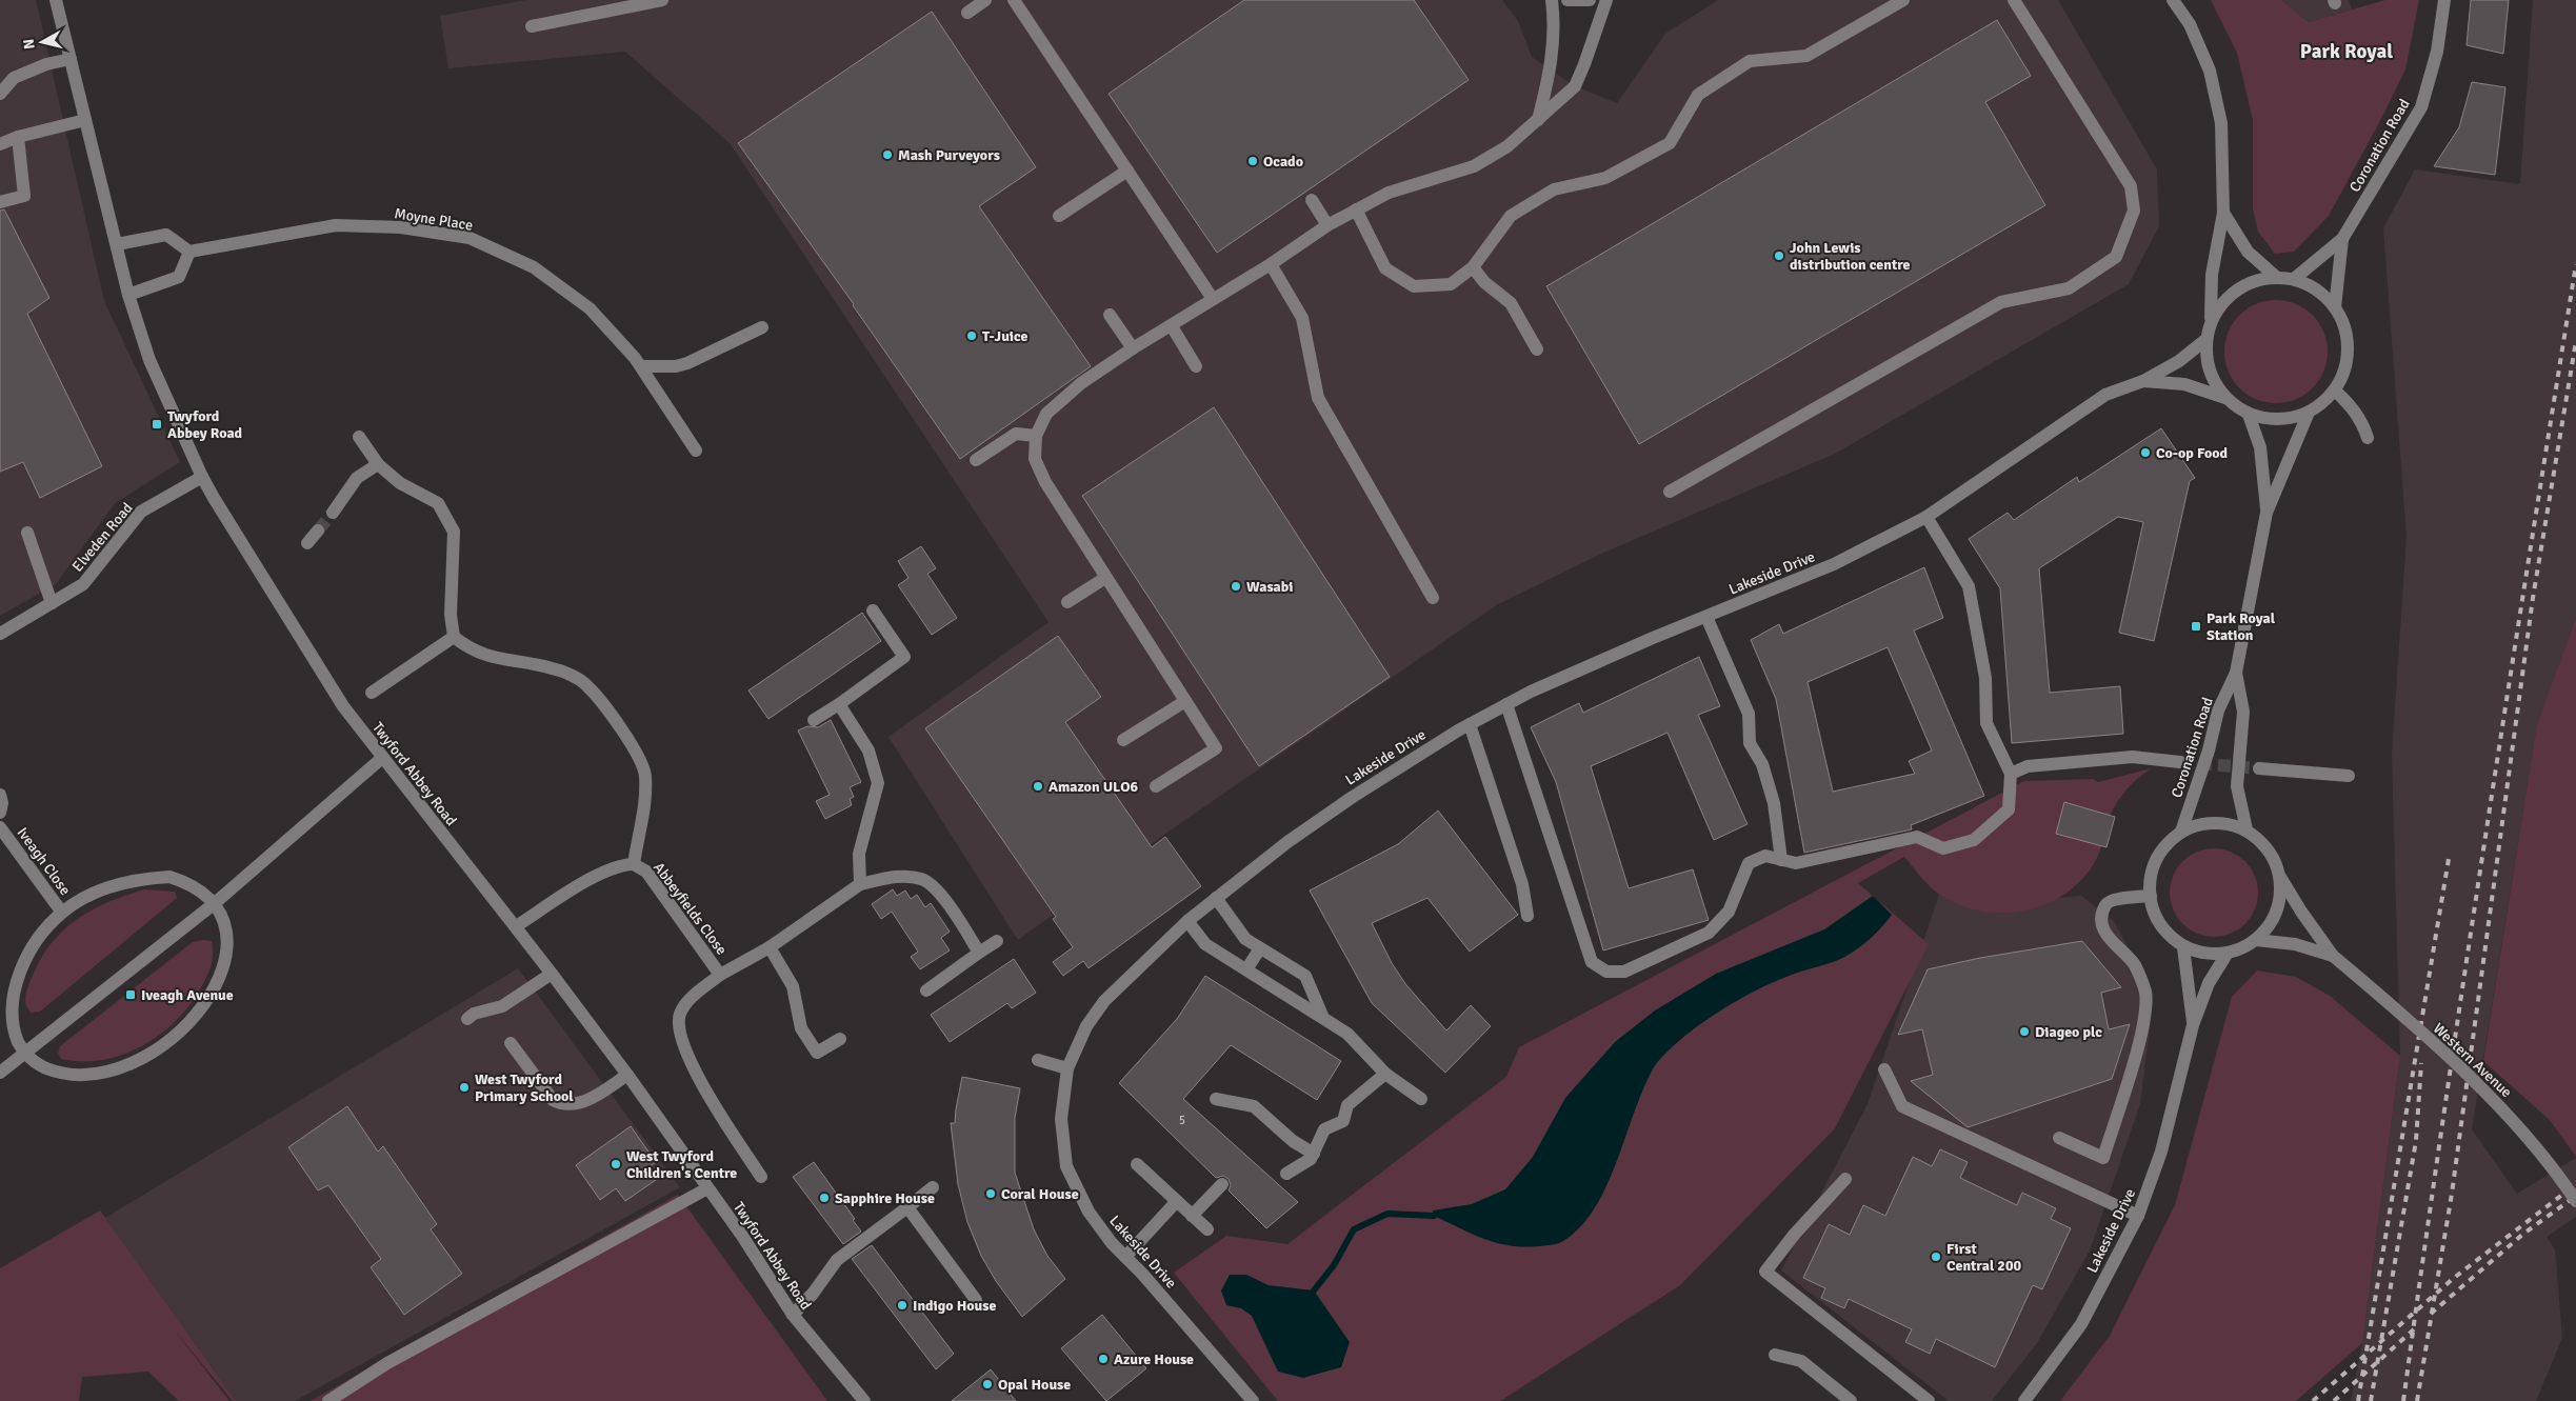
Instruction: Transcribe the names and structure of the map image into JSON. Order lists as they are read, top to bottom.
{
  "streets": {
    "street": [
      "Coronation Road",
      "Moyne Place",
      "Elveden Road",
      "Lakeside Drive",
      "Twyford Abbey Road",
      "Iveagh Close",
      "Abbeyfields Close",
      "Western Avenue"
    ]
  },
  "crossings": [
    ["Coronation Road", "Lakeside Drive"],
    ["Coronation Road", "Western Avenue"],
    ["Elveden Road", "Twyford Abbey Road"],
    ["Lakeside Drive", "Western Avenue"],
    ["Twyford Abbey Road", "Abbeyfields Close"]
  ],
  "districts": ["Park Royal"],
  "places": {
    "other": [
      "Mash Purveyors",
      "Ocado",
      "John Lewis distribution centre",
      "T-Juice",
      "Co-op Food",
      "Wasabi",
      "Amazon ULO6",
      "Diageo plc",
      "West Twyford Primary School",
      "West Twyford Children's Centre",
      "Coral House",
      "Sapphire House",
      "First Central 200",
      "Indigo House",
      "Azure House",
      "Opal House"
    ],
    "transit": ["Twyford Abbey Road", "Park Royal Station", "Iveagh Avenue"]
  },
  "house_numbers": ["5"],
  "north": "left"
}
